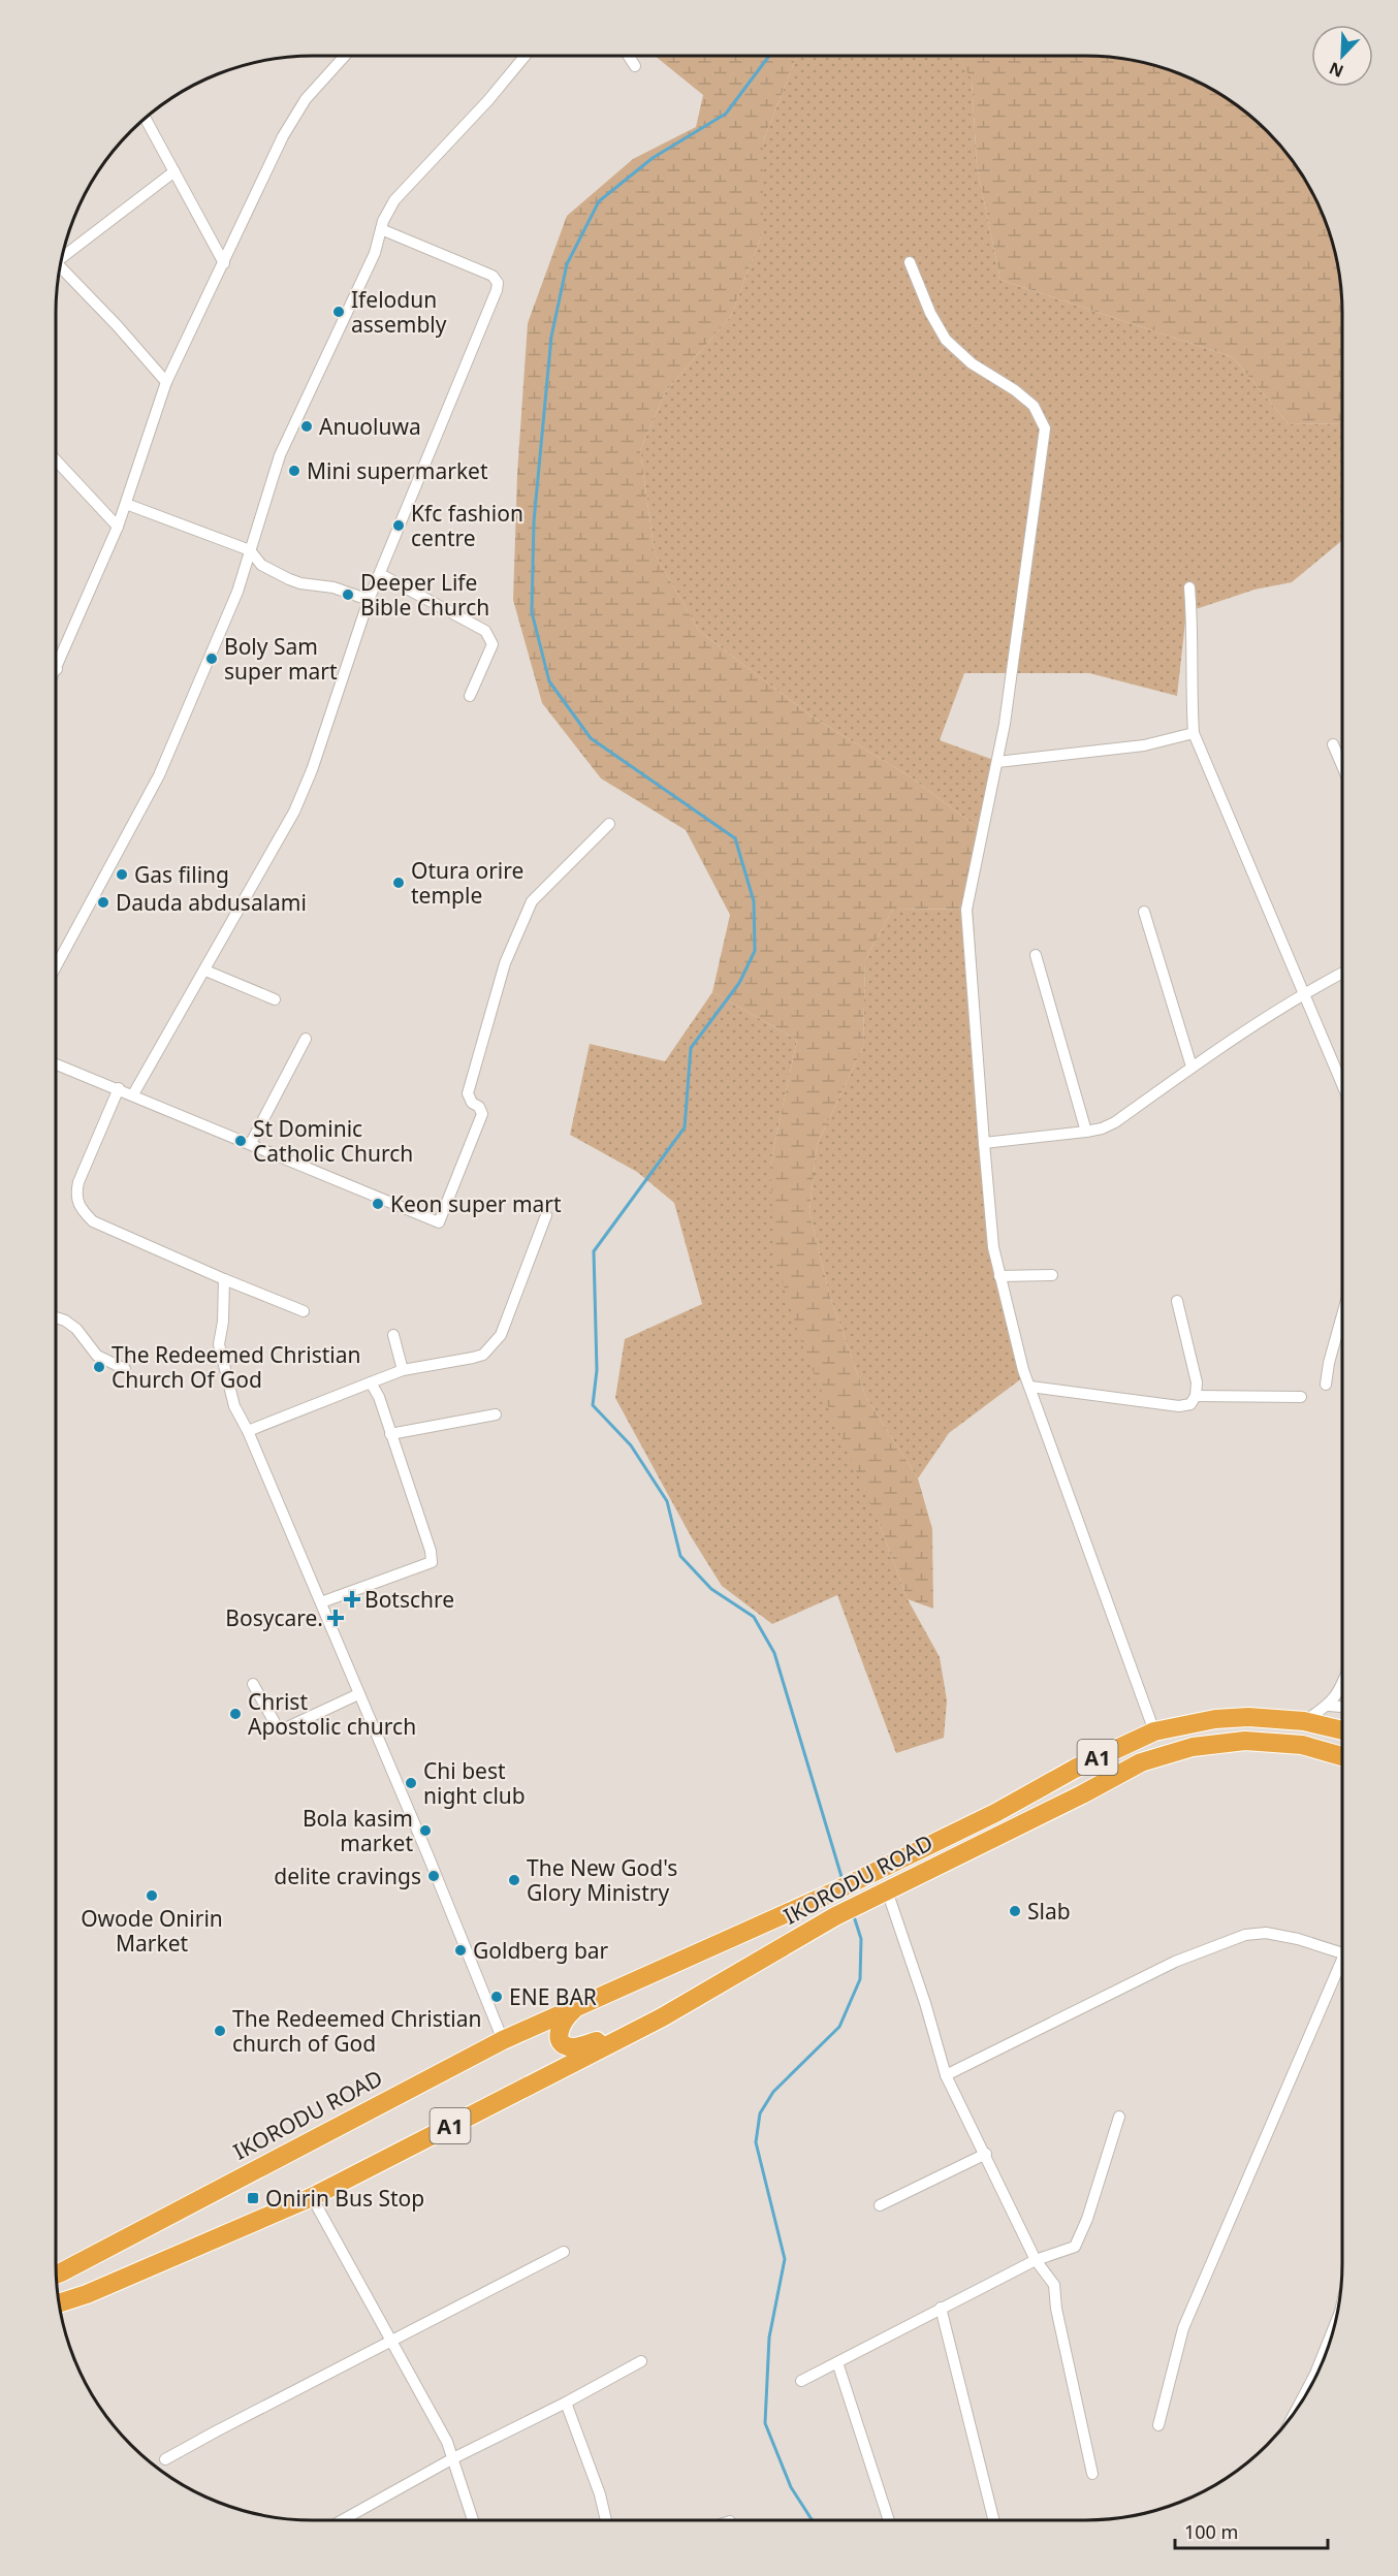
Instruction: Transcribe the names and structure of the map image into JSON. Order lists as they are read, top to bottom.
{
  "streets": {
    "highway": ["A1", "IKORODU ROAD"]
  },
  "places": {
    "other": [
      "Ifelodun assembly",
      "Anuoluwa",
      "Mini supermarket",
      "Kfc fashion centre",
      "Deeper Life Bible Church",
      "Boly Sam super mart",
      "Gas filing",
      "Otura orire temple",
      "Dauda abdusalami",
      "St Dominic Catholic Church",
      "Keon super mart",
      "The Redeemed Christian Church Of God",
      "Christ Apostolic church",
      "Chi best night club",
      "Bola kasim market",
      "delite cravings",
      "The New God's Glory Ministry",
      "Owode Onirin Market",
      "Slab",
      "Goldberg bar",
      "ENE BAR",
      "The Redeemed Christian church of God"
    ],
    "health": ["Botschre", "Bosycare."],
    "transit": ["Onirin Bus Stop"]
  },
  "scale_bar": "100 m",
  "north": "bottom left"
}
